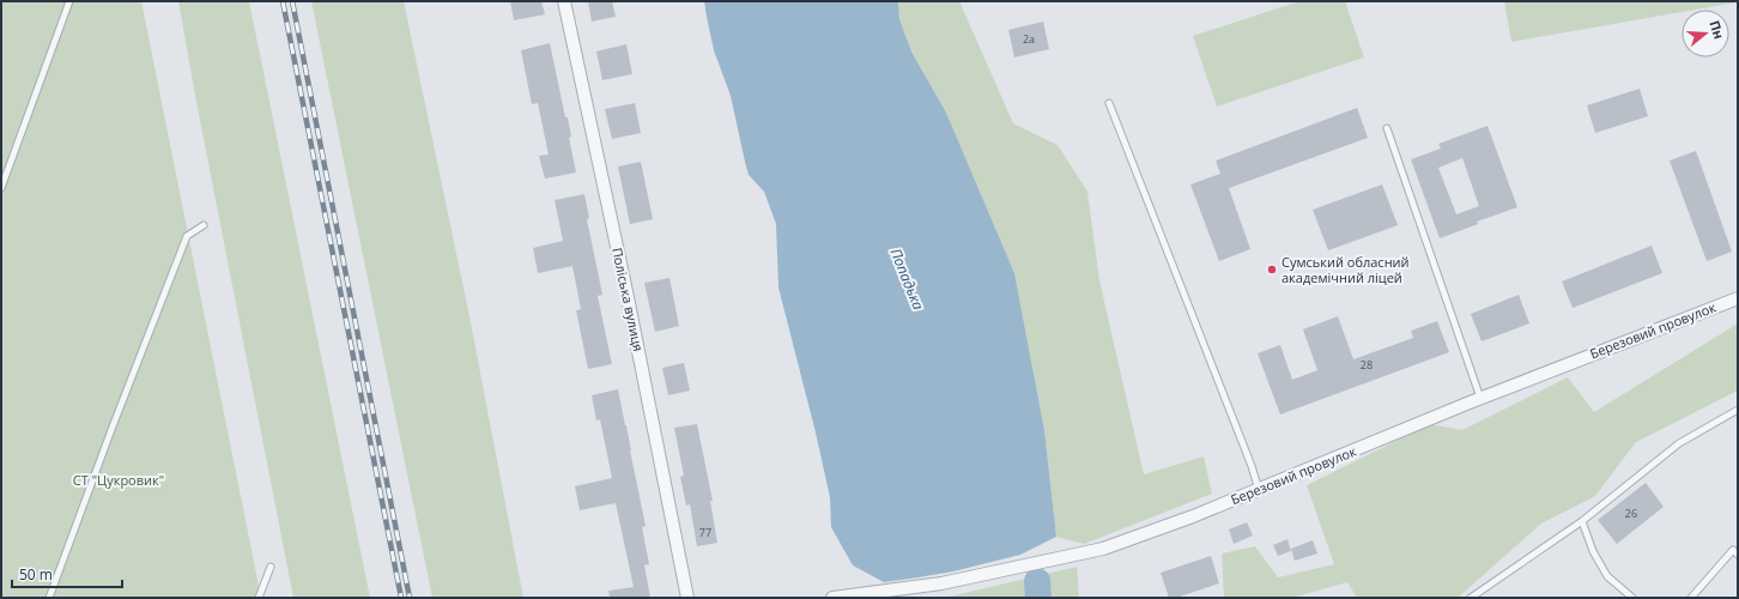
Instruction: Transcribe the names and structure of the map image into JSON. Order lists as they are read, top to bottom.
{
  "streets": {
    "street": ["Поліська вулиця", "Березовий провулок"]
  },
  "water": ["Попадька"],
  "parks": ["СТ \"Цукровик\""],
  "places": ["Сумський обласний академічний ліцей"],
  "house_numbers": [
    "2а",
    "28",
    "26",
    "77"
  ],
  "scale_bar": "50 m",
  "north": "right"
}
